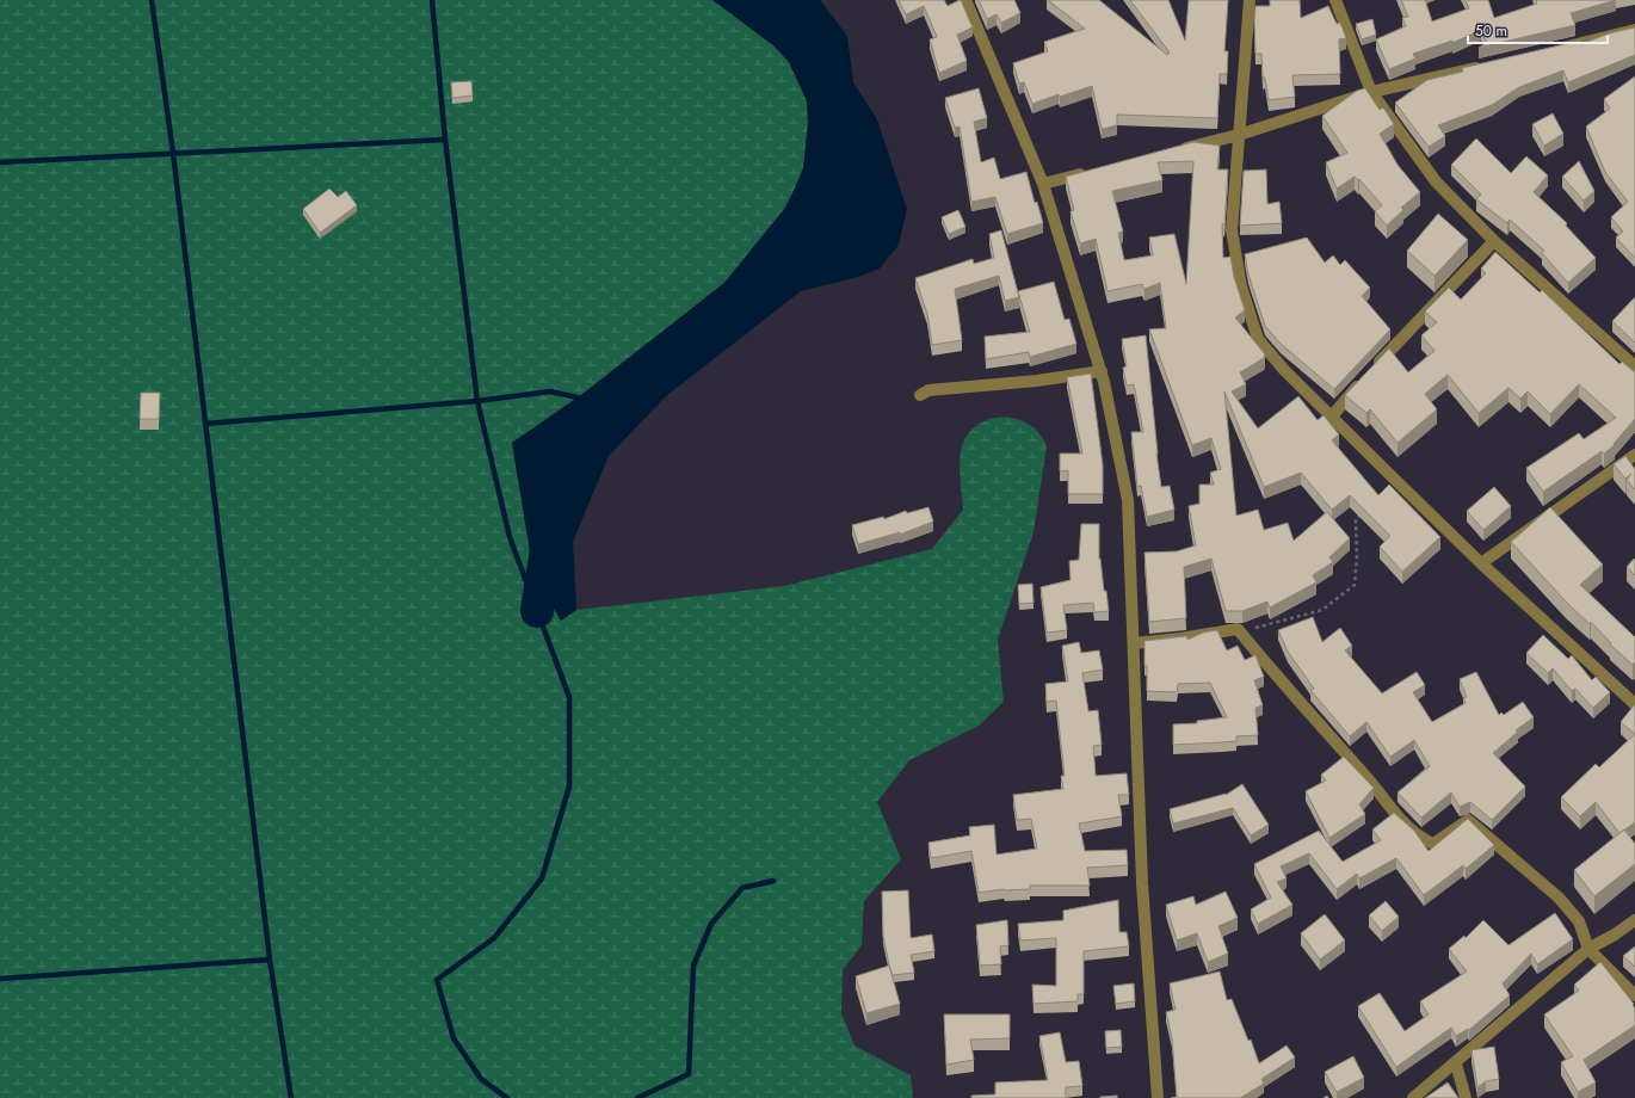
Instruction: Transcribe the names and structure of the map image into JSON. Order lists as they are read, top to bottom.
{
  "scale_bar": "50 m"
}
